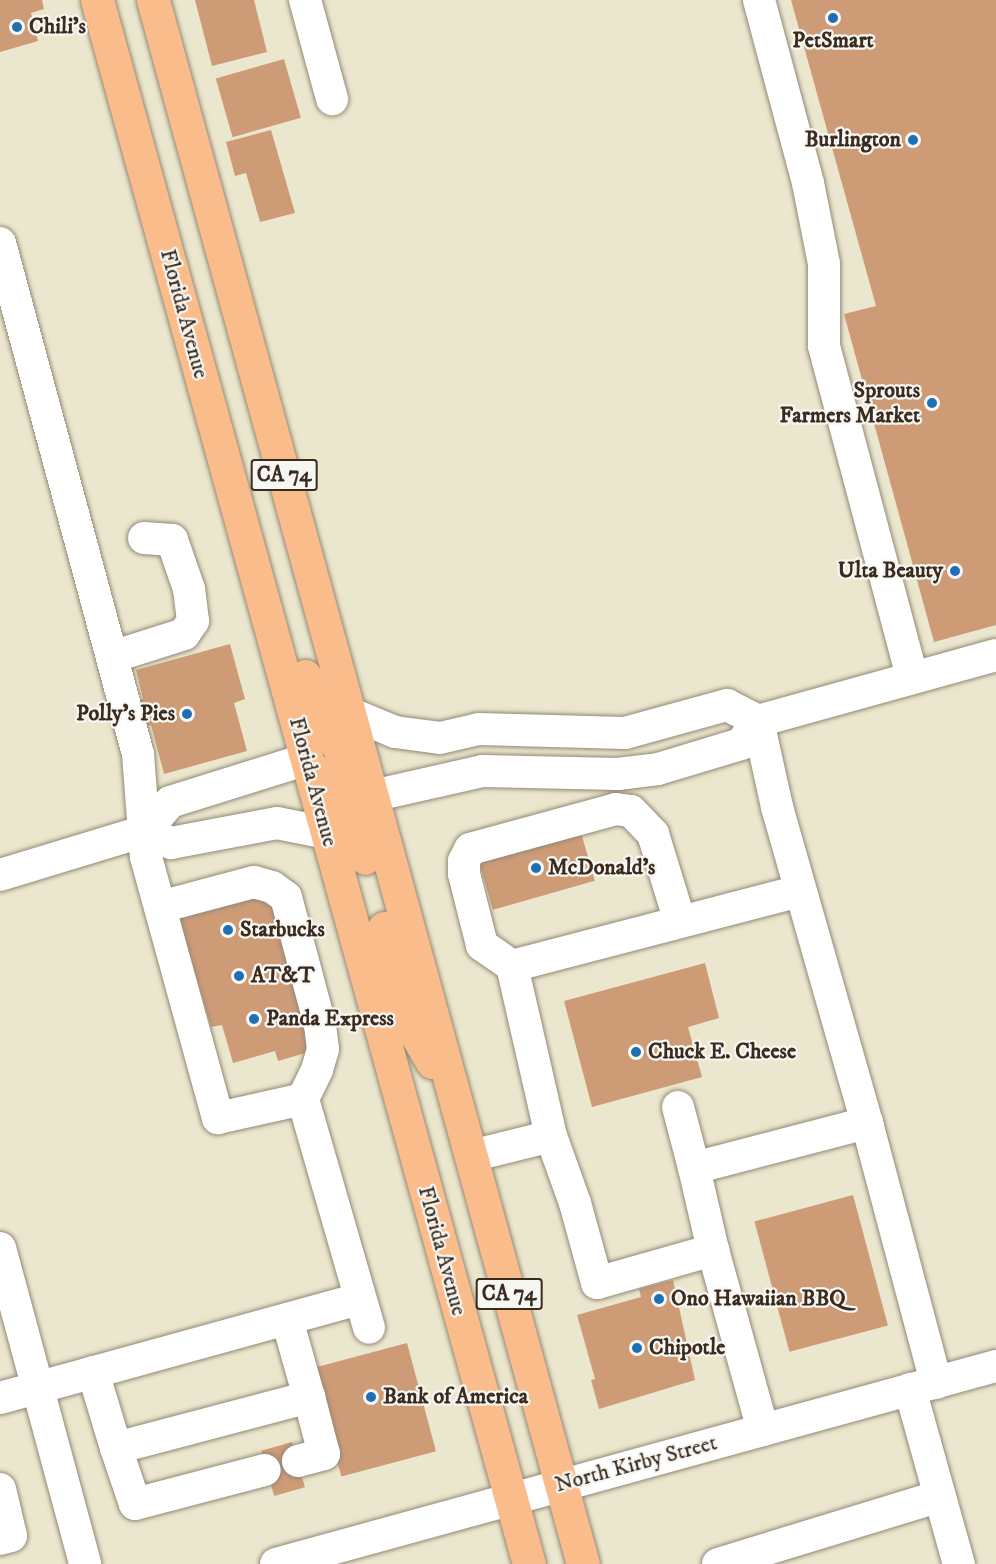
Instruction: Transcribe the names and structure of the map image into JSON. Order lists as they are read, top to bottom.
{
  "streets": {
    "main road": ["Florida Avenue", "CA 74"],
    "street": ["North Kirby Street"]
  },
  "crossings": [
    ["Florida Avenue", "North Kirby Street"],
    ["CA 74", "North Kirby Street"]
  ],
  "places": [
    "PetSmart",
    "Chili's",
    "Burlington",
    "Sprouts Farmers Market",
    "Ulta Beauty",
    "Polly's Pies",
    "McDonald's",
    "Starbucks",
    "AT&T",
    "Panda Express",
    "Chuck E. Cheese",
    "Ono Hawaiian BBQ",
    "Chipotle",
    "Bank of America"
  ]
}
